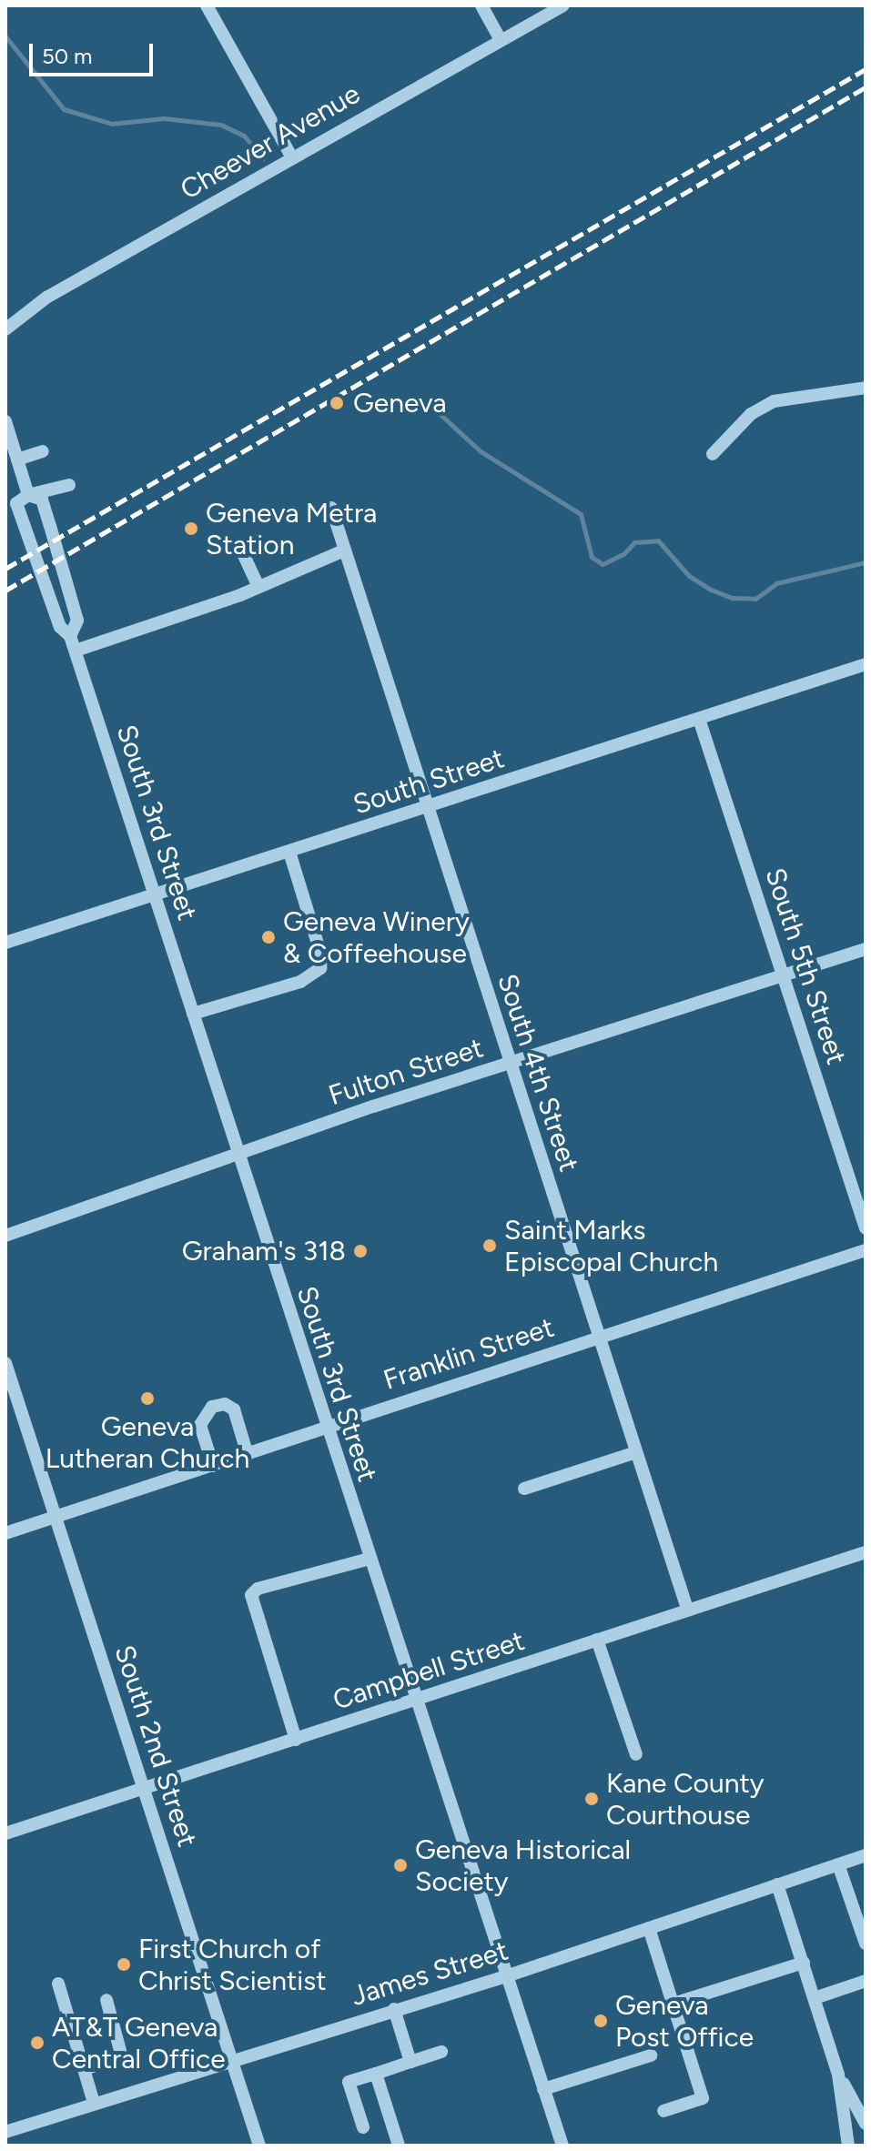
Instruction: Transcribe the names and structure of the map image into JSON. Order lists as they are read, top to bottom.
{
  "streets": {
    "street": [
      "Cheever Avenue",
      "South Street",
      "South 3rd Street",
      "South 5th Street",
      "Fulton Street",
      "South 4th Street",
      "Franklin Street",
      "Campbell Street",
      "South 2nd Street",
      "James Street"
    ]
  },
  "crossings": [
    ["South Street", "South 3rd Street"],
    ["South Street", "South 5th Street"],
    ["South Street", "South 4th Street"],
    ["South 3rd Street", "Fulton Street"],
    ["South 3rd Street", "Franklin Street"],
    ["South 3rd Street", "Campbell Street"],
    ["South 3rd Street", "James Street"],
    ["South 5th Street", "Fulton Street"],
    ["Fulton Street", "South 4th Street"],
    ["South 4th Street", "Franklin Street"],
    ["South 4th Street", "Campbell Street"],
    ["Franklin Street", "South 2nd Street"],
    ["Campbell Street", "South 2nd Street"],
    ["South 2nd Street", "James Street"]
  ],
  "places": [
    "Geneva",
    "Geneva Metra Station",
    "Geneva Winery & Coffeehouse",
    "Saint Marks Episcopal Church",
    "Graham's 318",
    "Geneva Lutheran Church",
    "Kane County Courthouse",
    "Geneva Historical Society",
    "First Church of Christ Scientist",
    "Geneva Post Office",
    "AT&T Geneva Central Office"
  ],
  "scale_bar": "50 m"
}
